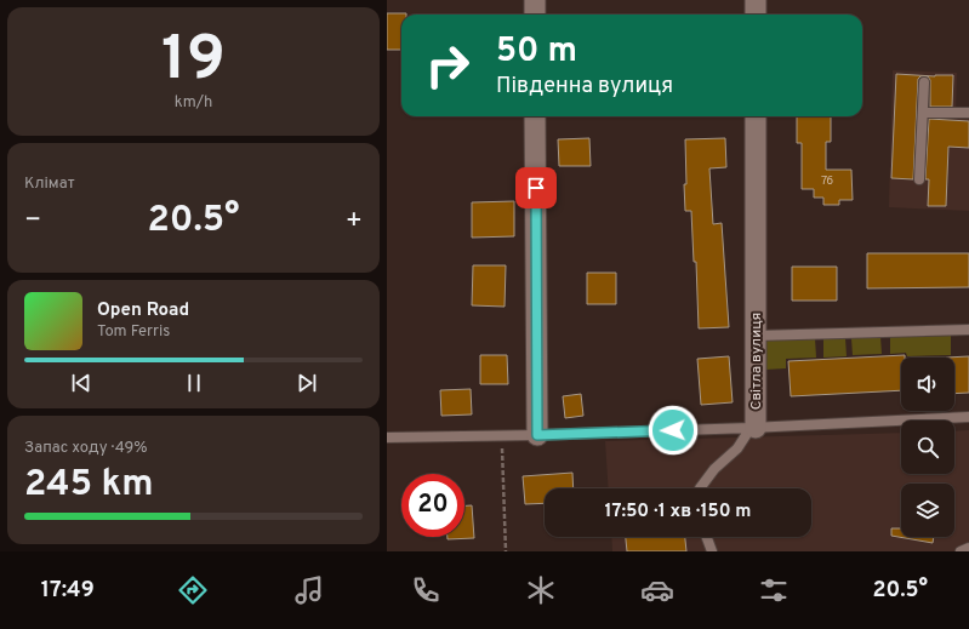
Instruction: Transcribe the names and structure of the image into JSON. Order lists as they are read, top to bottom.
{
  "streets": {
    "street": ["Світла вулиця"]
  },
  "house_numbers": ["7б"],
  "page": {
    "tile": [
      ["19", "km/h"],
      "Клімат",
      ["Запас ходу · 49%", "245 km"]
    ],
    "turn": ["50 m", "Південна вулиця"],
    "heat": ["−", "20.5°", "+"],
    "song": ["Open Road", "Tom Ferris"],
    "limit": "20",
    "trip": "17:50 · 1 хв · 150 m",
    "tabs": ["17:49", "20.5°"]
  }
}
